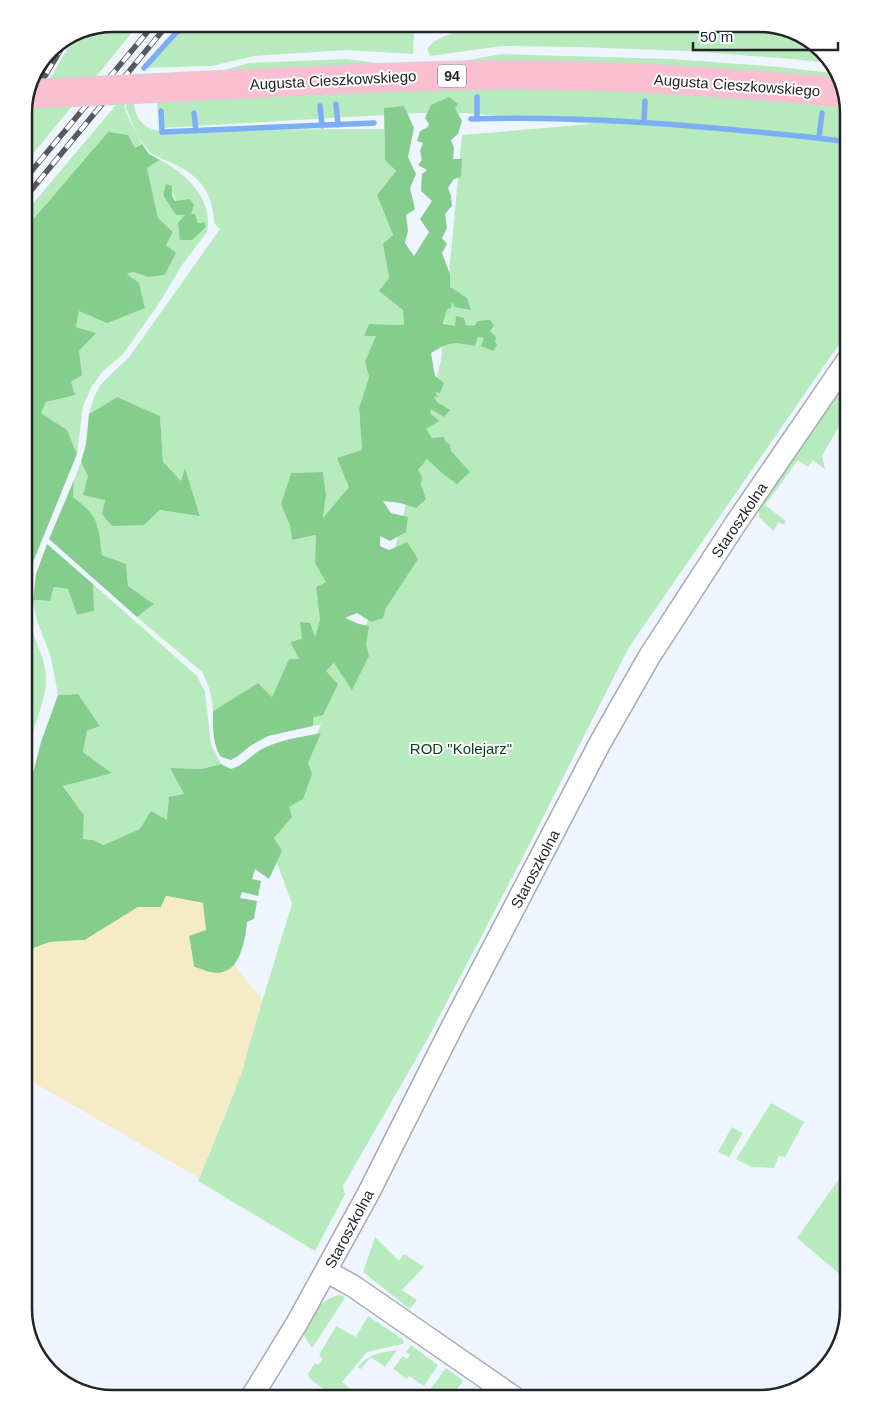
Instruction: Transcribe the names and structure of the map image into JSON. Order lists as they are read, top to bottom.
{
  "streets": {
    "main road": ["94", "Augusta Cieszkowskiego"],
    "street": ["Staroszkolna"]
  },
  "parks": ["ROD \"Kolejarz\""],
  "scale_bar": "50 m"
}
